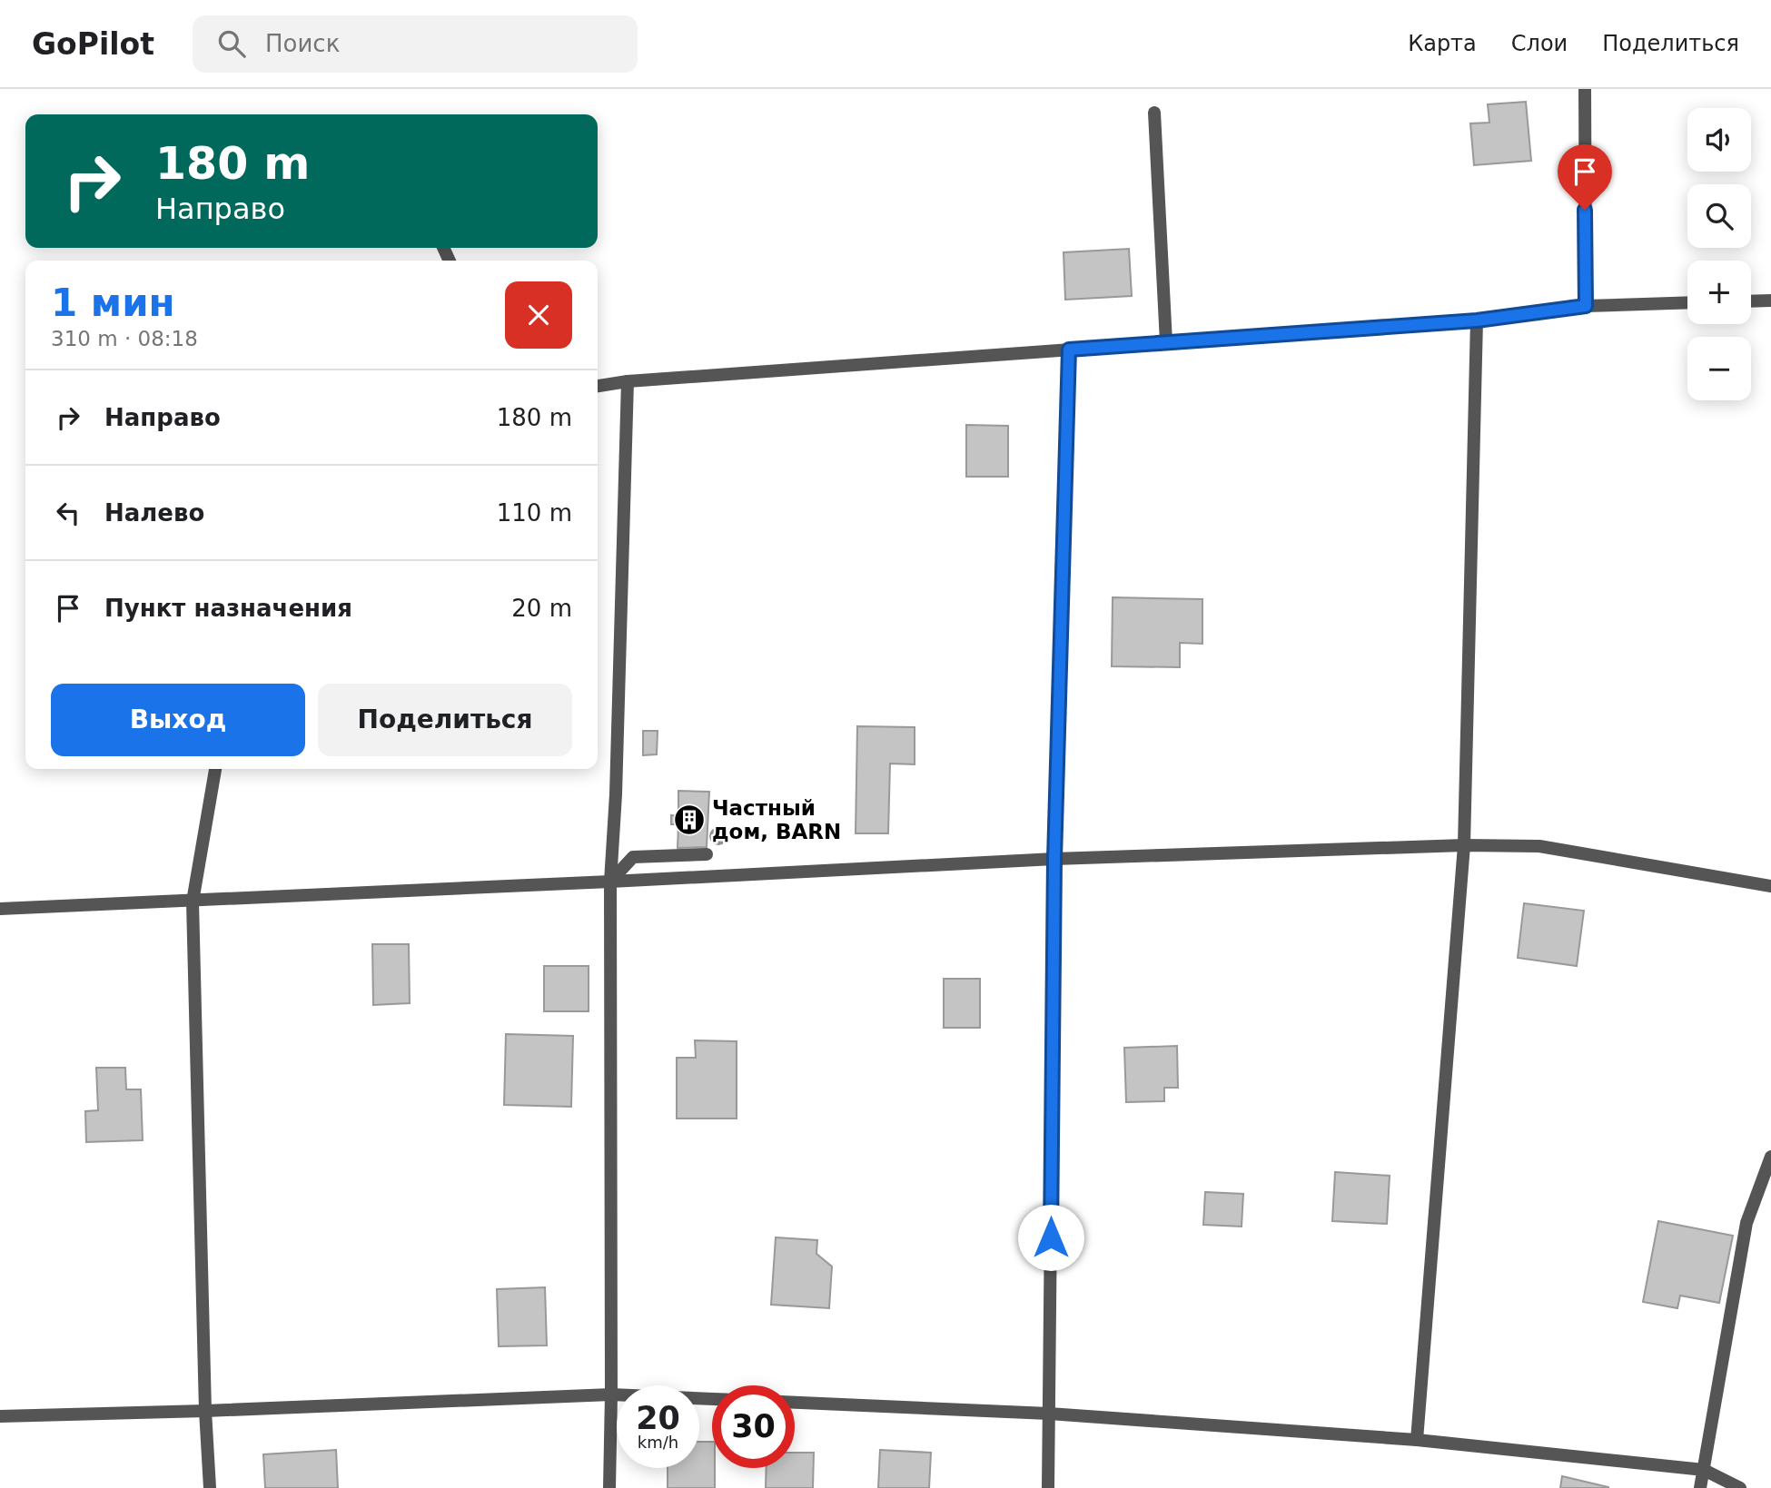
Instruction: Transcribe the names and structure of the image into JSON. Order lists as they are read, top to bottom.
{
  "places": {
    "building": ["Частный дом, BARN"]
  },
  "page": {
    "header": "GoPilot",
    "search": "Поиск",
    "nav": ["Карта", "Слои", "Поделиться"],
    "map_buttons": ["+", "−"],
    "turn": ["180 m", "Направо"],
    "heading": ["1 мин", "310 m · 08:18"],
    "list": [
      {
        "name": "Направо",
        "value": "180 m"
      },
      {
        "name": "Налево",
        "value": "110 m"
      },
      {
        "name": "Пункт назначения",
        "value": "20 m"
      }
    ],
    "buttons": ["Выход", "Поделиться"],
    "speed": "20 km/h",
    "limit": "30"
  }
}
